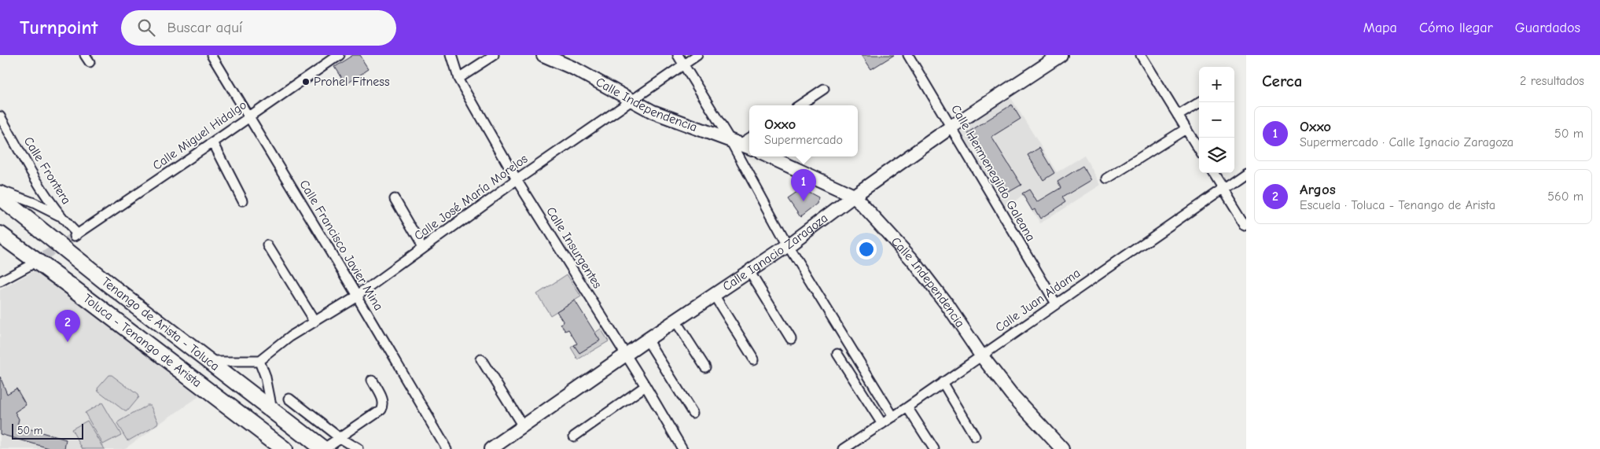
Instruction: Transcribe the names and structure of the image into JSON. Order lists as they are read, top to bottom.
{
  "streets": {
    "highway": ["Tenango de Arista - Toluca", "Toluca - Tenango de Arista"],
    "street": [
      "Calle Independencia",
      "Calle Miguel Hidalgo",
      "Calle Frontera",
      "Calle Hermenegildo Galeana",
      "Calle José María Morelos",
      "Calle Francisco Javier Mina",
      "Calle Insurgentes",
      "Calle Ignacio Zaragoza",
      "Calle Juan Aldama"
    ]
  },
  "crossings": [
    ["Calle Independencia", "Calle José María Morelos"],
    ["Calle Independencia", "Calle Ignacio Zaragoza"],
    ["Calle Independencia", "Calle Juan Aldama"],
    ["Calle Miguel Hidalgo", "Calle Frontera"],
    ["Calle Miguel Hidalgo", "Calle Francisco Javier Mina"],
    ["Calle Hermenegildo Galeana", "Calle Ignacio Zaragoza"],
    ["Calle Hermenegildo Galeana", "Calle Juan Aldama"],
    ["Calle José María Morelos", "Calle Francisco Javier Mina"],
    ["Calle José María Morelos", "Calle Insurgentes"],
    ["Calle Insurgentes", "Calle Ignacio Zaragoza"]
  ],
  "places": ["Prohel Fitness"],
  "scale_bar": "50 m",
  "page": {
    "header": "Turnpoint",
    "search": "Buscar aquí",
    "nav": ["Mapa", "Cómo llegar", "Guardados"],
    "heading": ["Cerca", "2 resultados"],
    "map_buttons": ["+", "−"],
    "popup": ["Oxxo", "Supermercado"],
    "list": [
      {
        "mark": "1",
        "name": "Oxxo",
        "note": "Supermercado · Calle Ignacio Zaragoza",
        "value": "50 m"
      },
      {
        "mark": "2",
        "name": "Argos",
        "note": "Escuela · Toluca - Tenango de Arista",
        "value": "560 m"
      }
    ],
    "pins": ["1", "2"],
    "scale": "50 m"
  }
}
